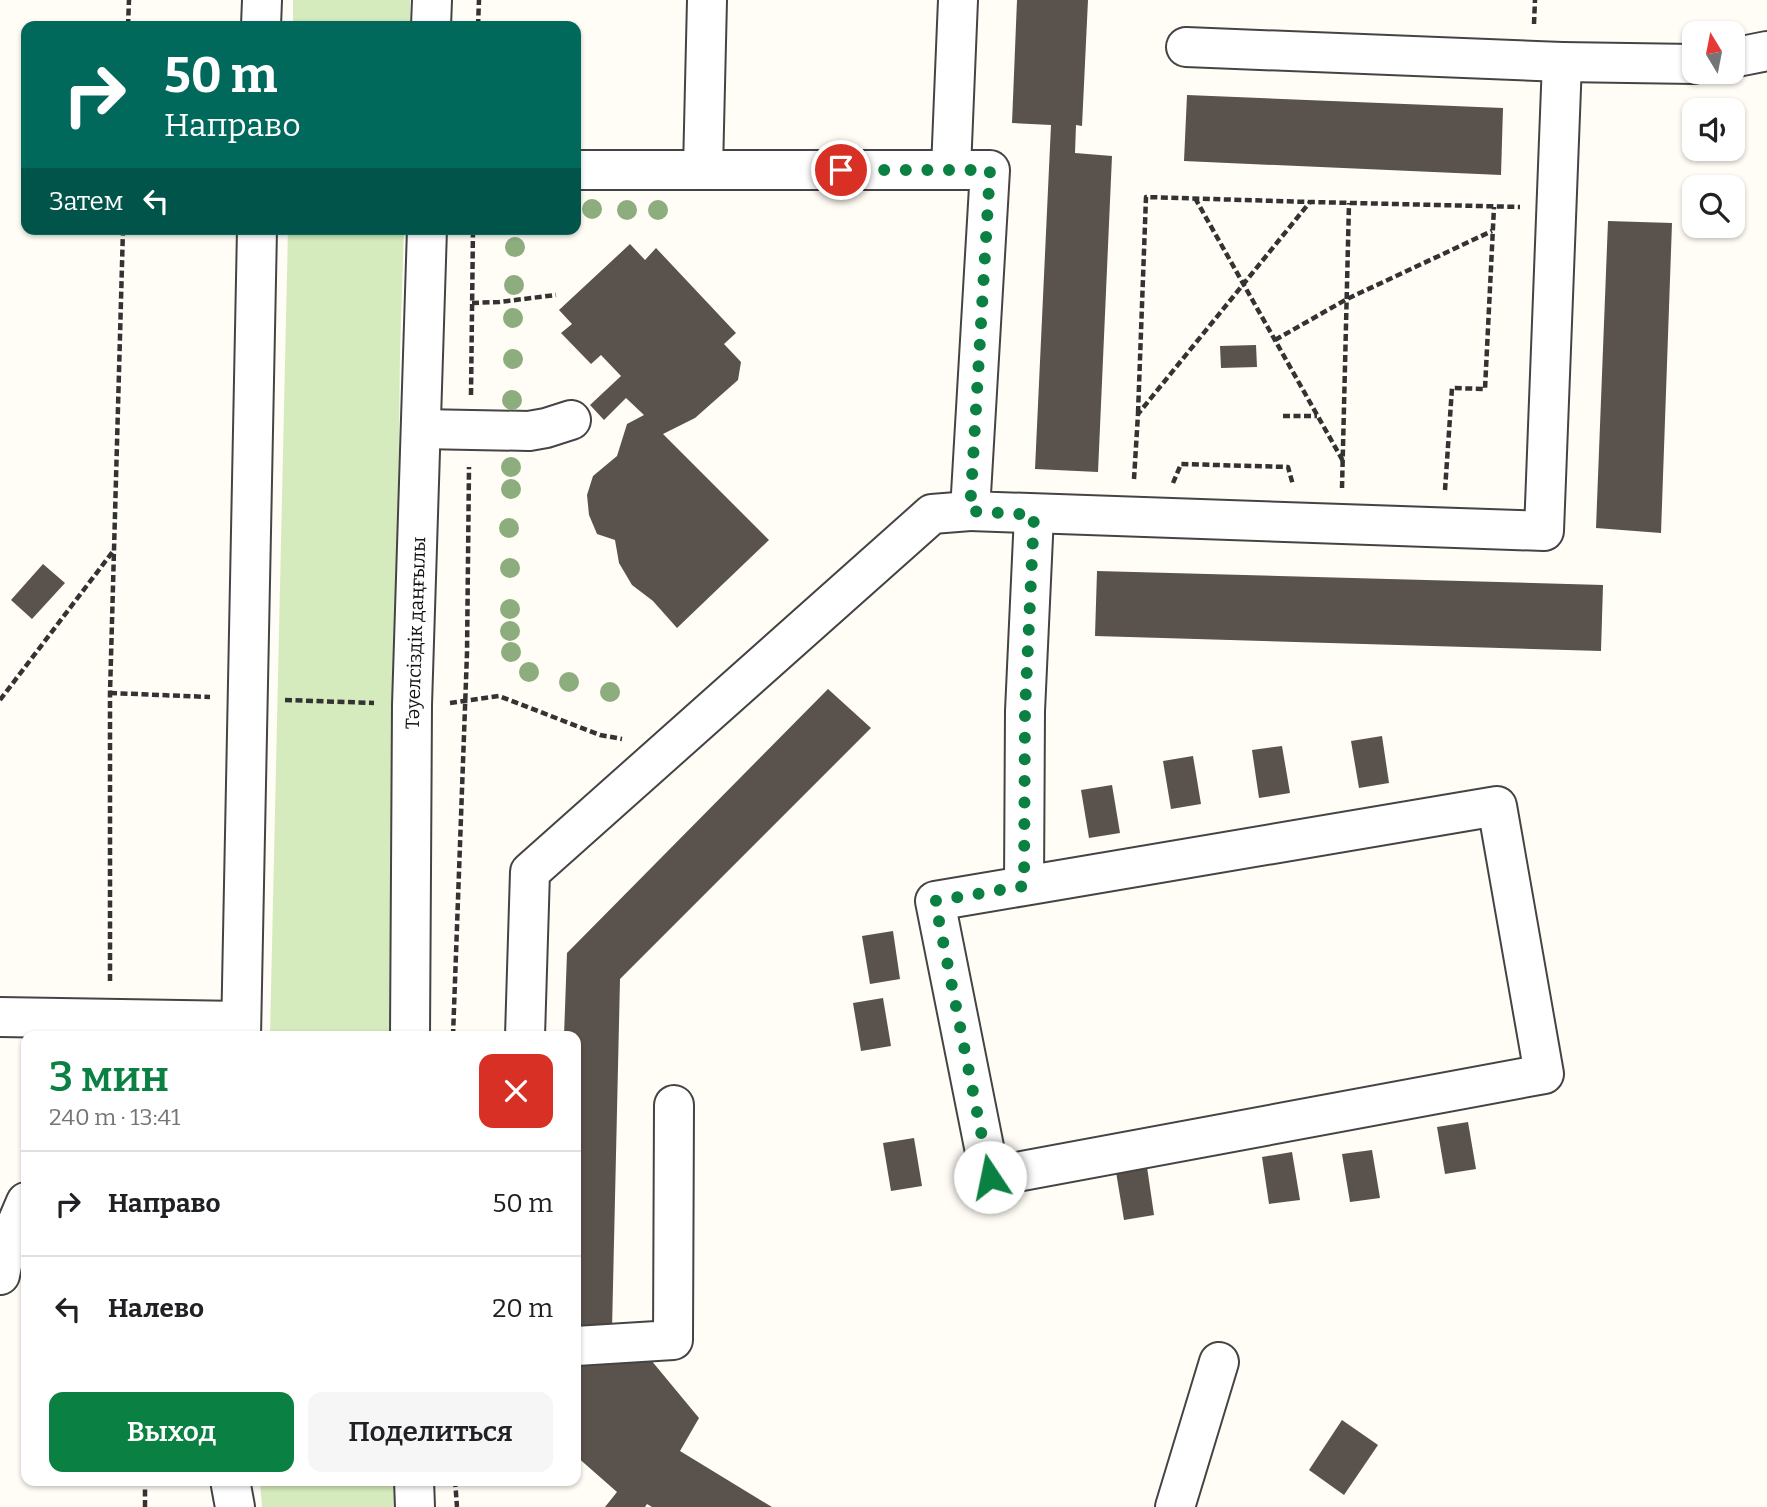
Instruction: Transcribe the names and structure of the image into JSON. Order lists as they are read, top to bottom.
{
  "streets": {
    "street": ["Тәуелсіздік даңғылы"]
  },
  "north": "top",
  "page": {
    "turn": ["50 m", "Направо"],
    "then": "Затем",
    "heading": ["3 мин", "240 m · 13:41"],
    "list": [
      {
        "name": "Направо",
        "value": "50 m"
      },
      {
        "name": "Налево",
        "value": "20 m"
      }
    ],
    "buttons": ["Выход", "Поделиться"]
  }
}
